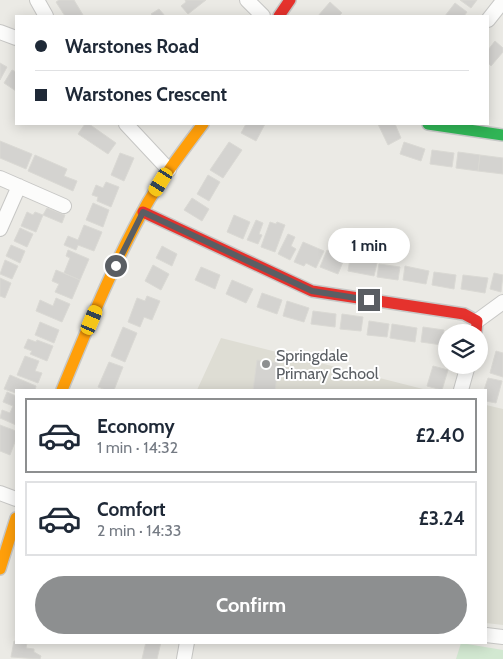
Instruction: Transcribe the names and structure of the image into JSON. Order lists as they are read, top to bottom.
{
  "places": ["Springdale Primary School"],
  "page": {
    "banner": ["Warstones Road", "Warstones Crescent"],
    "bubble": "1 min",
    "list": [
      {
        "name": "Economy",
        "note": "1 min · 14:32",
        "value": "£2.40"
      },
      {
        "name": "Comfort",
        "note": "2 min · 14:33",
        "value": "£3.24"
      }
    ],
    "buttons": "Confirm"
  }
}
